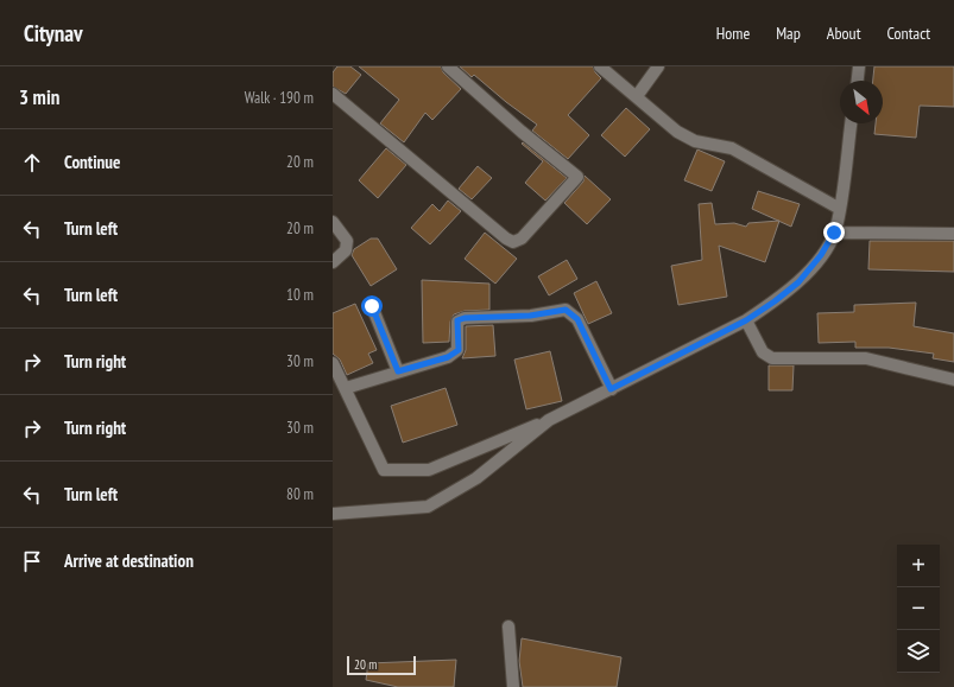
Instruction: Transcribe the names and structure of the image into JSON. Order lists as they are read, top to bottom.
{
  "scale_bar": "20 m",
  "north": "bottom right",
  "page": {
    "header": "Citynav",
    "nav": [
      "Home",
      "Map",
      "About",
      "Contact"
    ],
    "heading": ["3 min", "Walk · 190 m"],
    "list": [
      ["Continue", "20 m"],
      ["Turn left", "20 m"],
      ["Turn left", "10 m"],
      ["Turn right", "30 m"],
      ["Turn right", "30 m"],
      ["Turn left", "80 m"],
      "Arrive at destination"
    ],
    "map_buttons": ["+", "−"],
    "scale": "20 m"
  }
}
